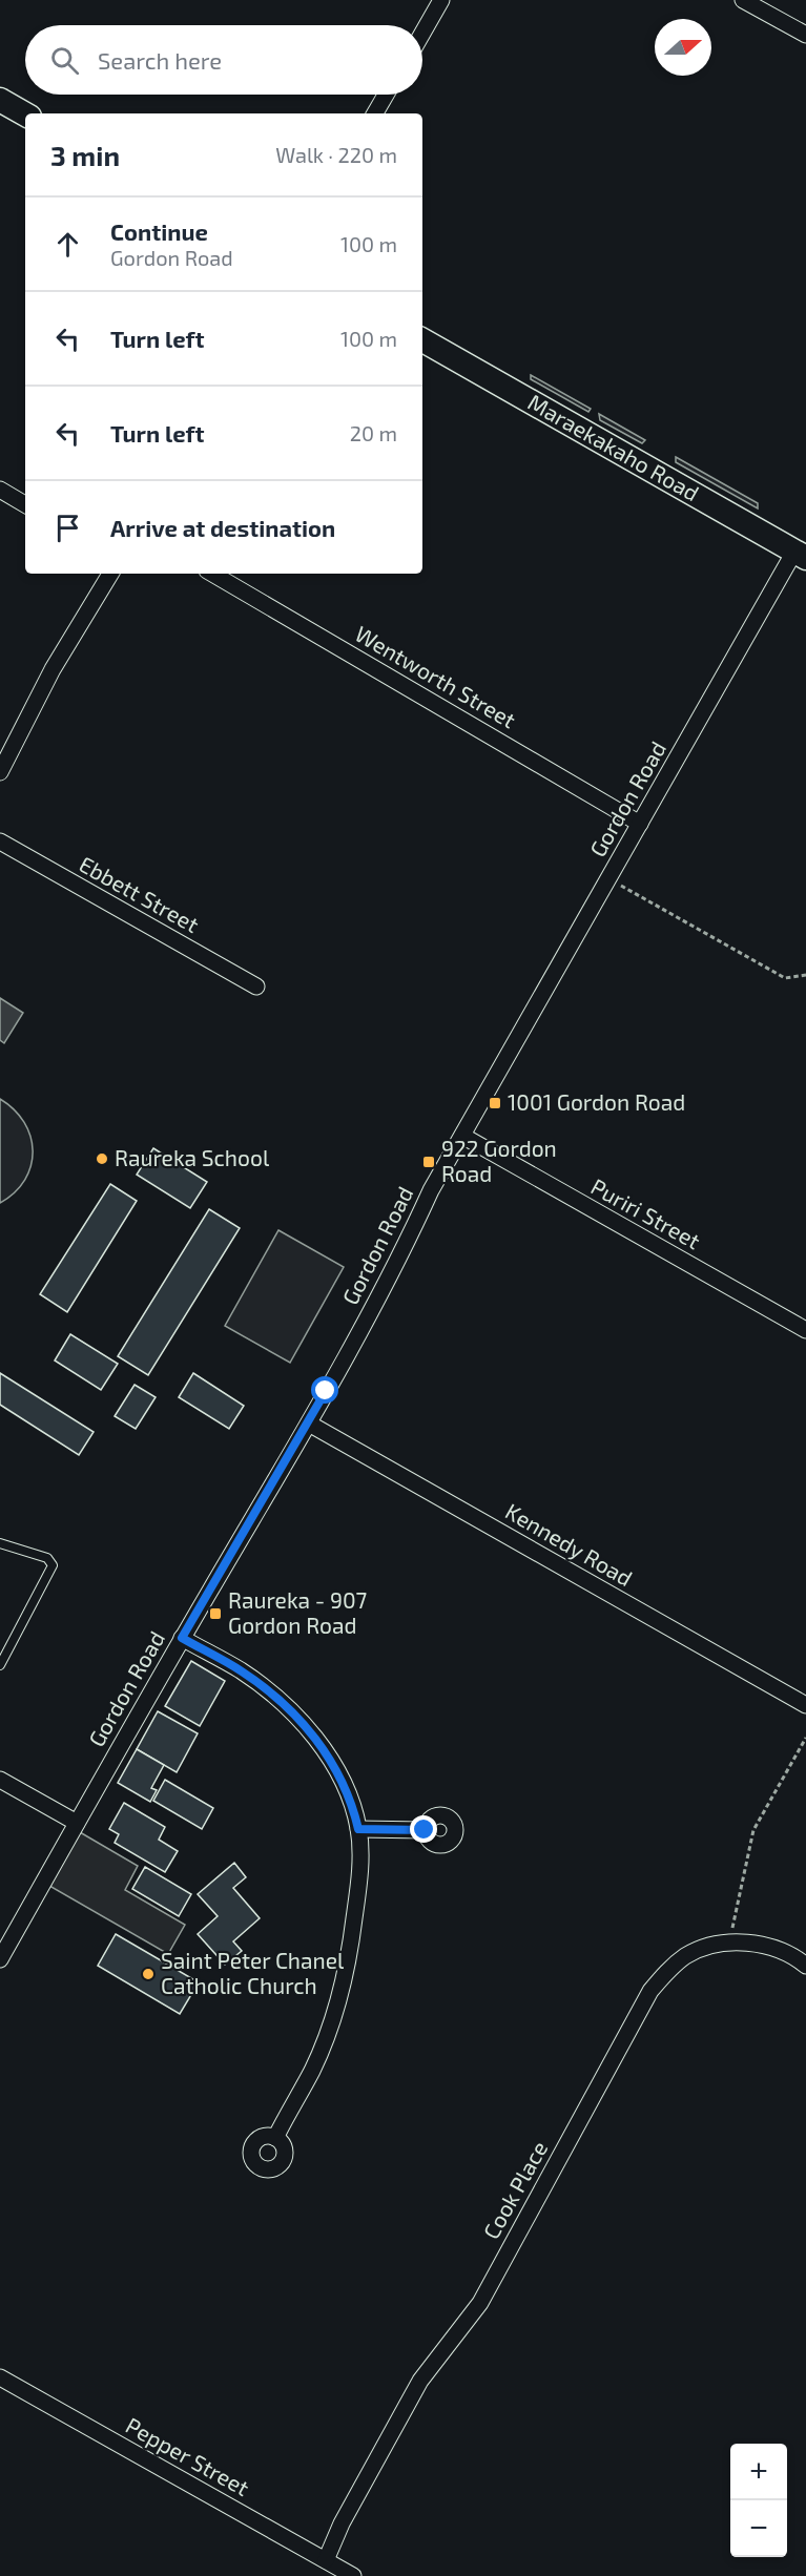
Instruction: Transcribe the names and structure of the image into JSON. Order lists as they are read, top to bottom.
{
  "streets": {
    "main road": ["Maraekakaho Road"],
    "street": [
      "Wentworth Street",
      "Gordon Road",
      "Ebbett Street",
      "Puriri Street",
      "Kennedy Road",
      "Cook Place",
      "Pepper Street"
    ]
  },
  "crossings": [
    ["Maraekakaho Road", "Gordon Road"],
    ["Wentworth Street", "Gordon Road"],
    ["Gordon Road", "Puriri Street"],
    ["Gordon Road", "Kennedy Road"],
    ["Cook Place", "Pepper Street"]
  ],
  "places": {
    "transit": ["1001 Gordon Road", "922 Gordon Road", "Raureka - 907 Gordon Road"],
    "other": ["Raureka School", "Saint Peter Chanel Catholic Church"]
  },
  "north": "right",
  "page": {
    "search": "Search here",
    "heading": ["3 min", "Walk · 220 m"],
    "list": [
      ["Continue", "Gordon Road", "100 m"],
      ["Turn left", "100 m"],
      ["Turn left", "20 m"],
      "Arrive at destination"
    ],
    "map_buttons": ["+", "−"]
  }
}
